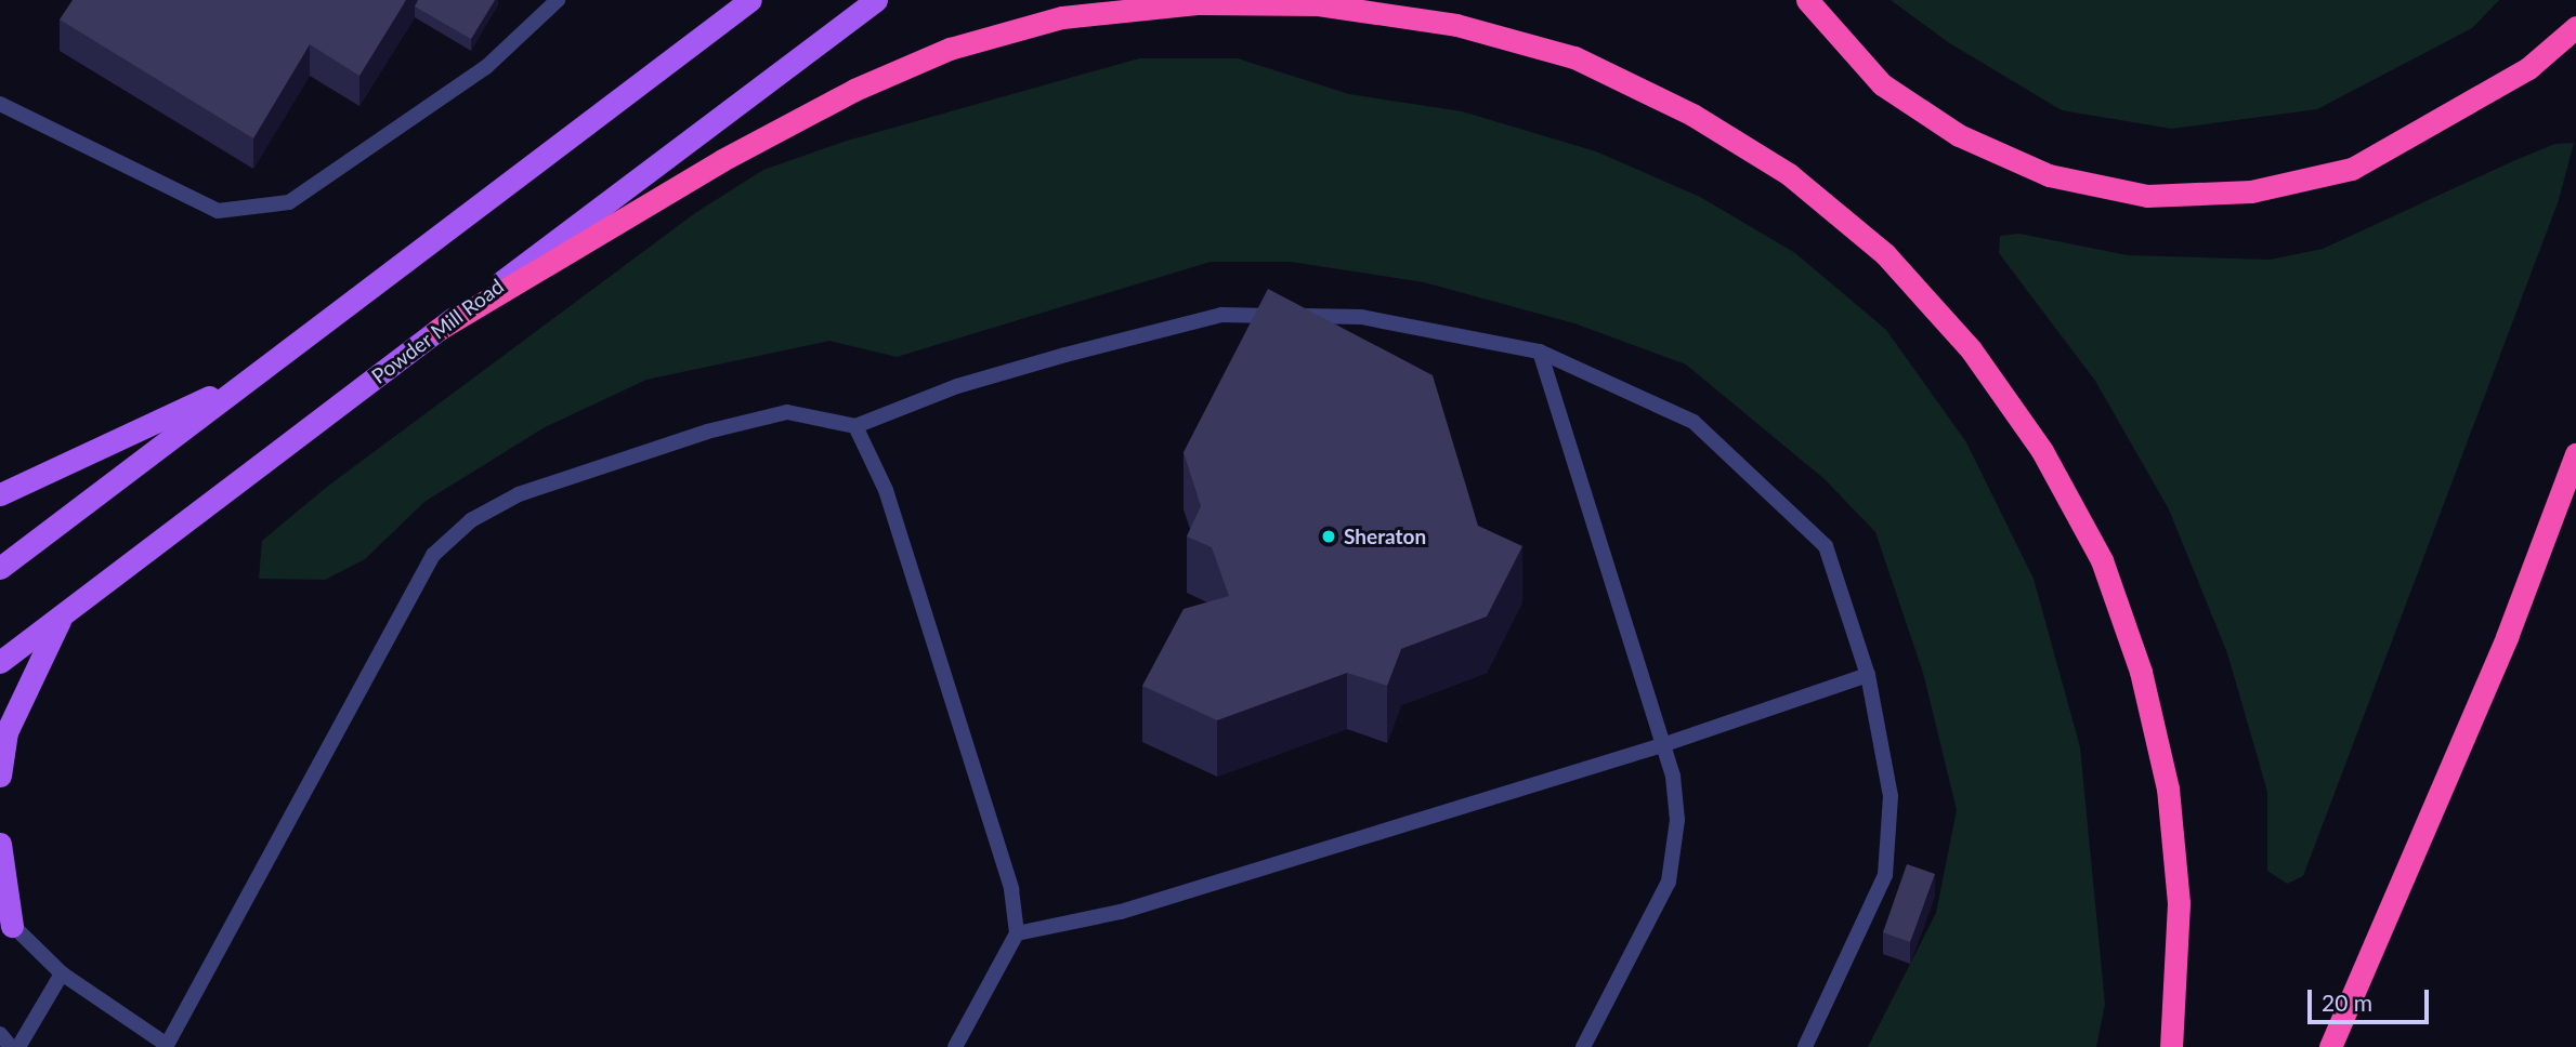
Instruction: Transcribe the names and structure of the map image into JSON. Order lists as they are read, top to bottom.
{
  "streets": {
    "main road": ["Powder Mill Road"]
  },
  "places": ["Sheraton"],
  "scale_bar": "20 m"
}
